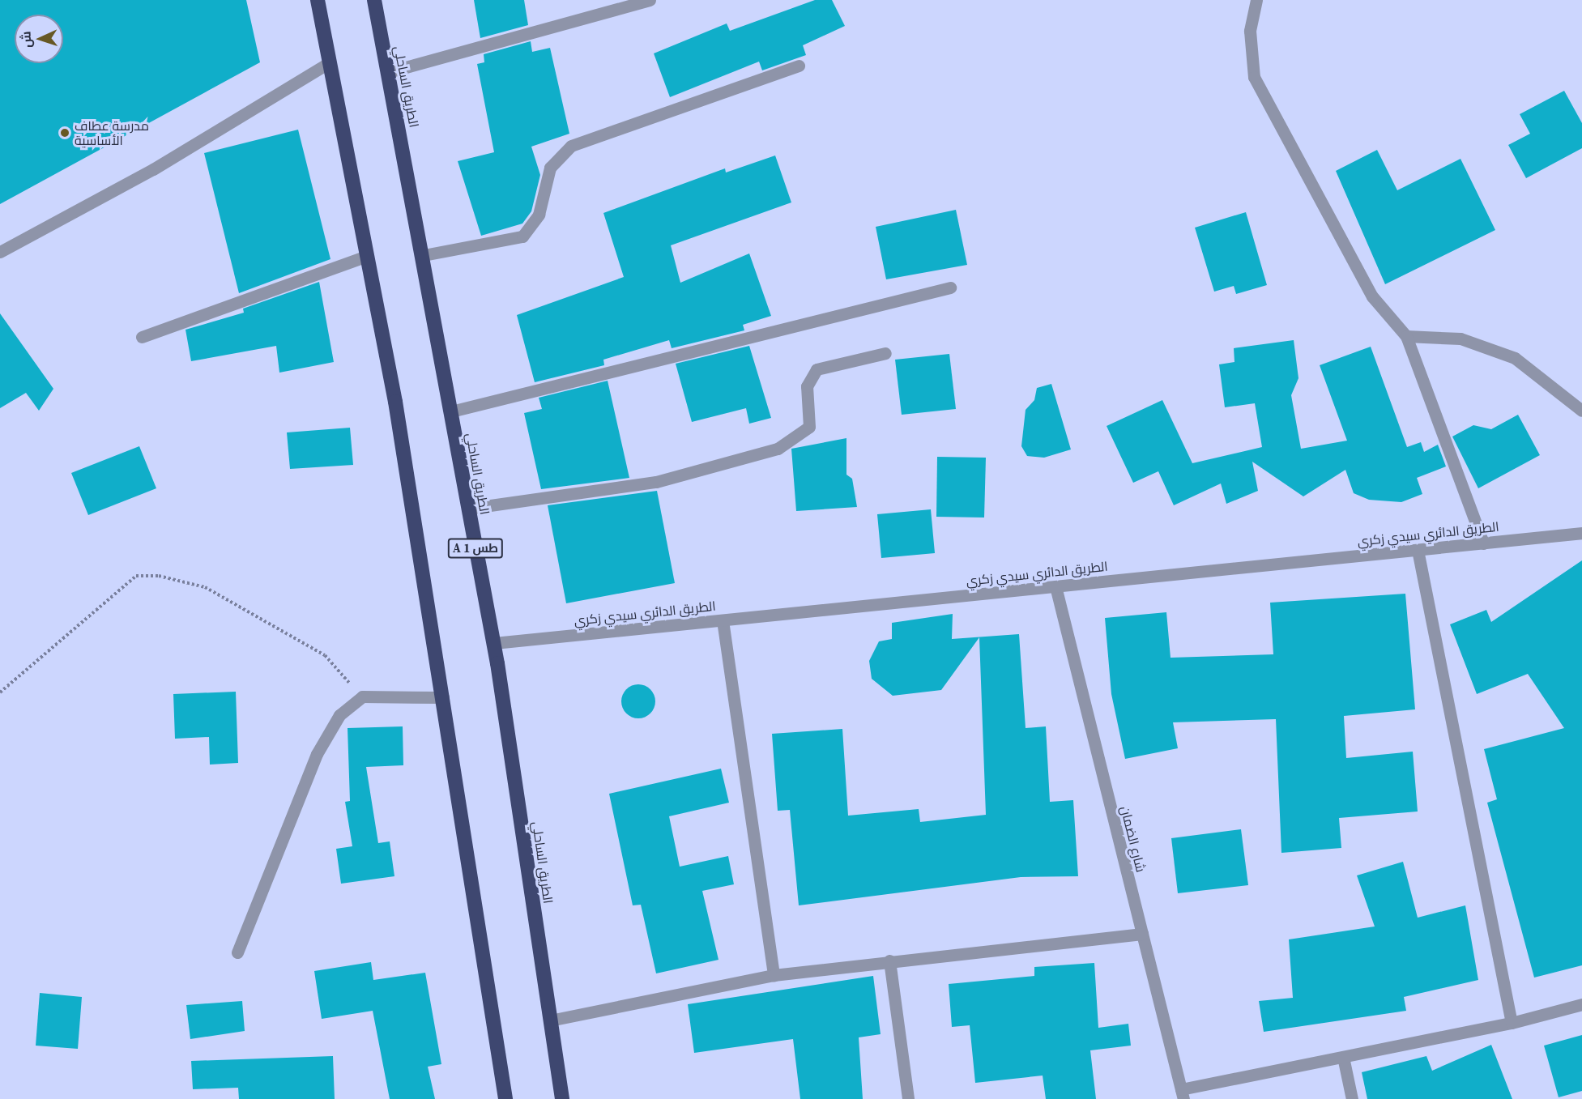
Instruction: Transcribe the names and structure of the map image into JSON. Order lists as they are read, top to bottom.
{
  "streets": {
    "highway": ["الطريق الساحلي", "A 1 طس"],
    "street": ["الطريق الدائري سيدي زكري", "شارع الضمان"]
  },
  "crossings": [
    ["الطريق الساحلي", "الطريق الدائري سيدي زكري"],
    ["الطريق الدائري سيدي زكري", "شارع الضمان"]
  ],
  "places": ["مدرسة عطاف الأساسية"],
  "north": "left"
}
